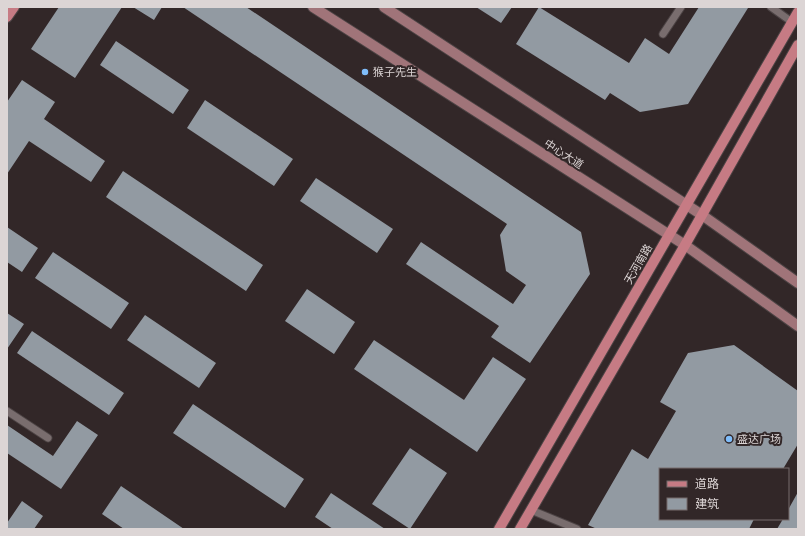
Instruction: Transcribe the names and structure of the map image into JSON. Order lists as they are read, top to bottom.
{
  "streets": {
    "main road": ["中心大道", "天河南路"]
  },
  "crossings": [
    ["中心大道", "天河南路"]
  ],
  "places": ["猴子先生", "盛达广场"],
  "legend": ["道路", "建筑"]
}
